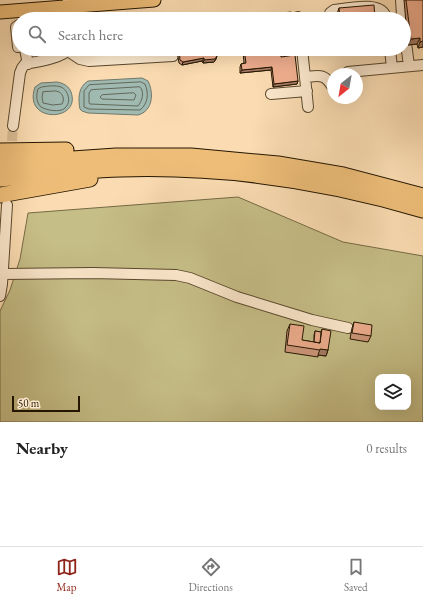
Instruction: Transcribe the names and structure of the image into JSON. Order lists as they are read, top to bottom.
{
  "scale_bar": "50 m",
  "north": "bottom left",
  "page": {
    "search": "Search here",
    "scale": "50 m",
    "heading": ["Nearby", "0 results"],
    "nav": ["Map", "Directions", "Saved"]
  }
}
